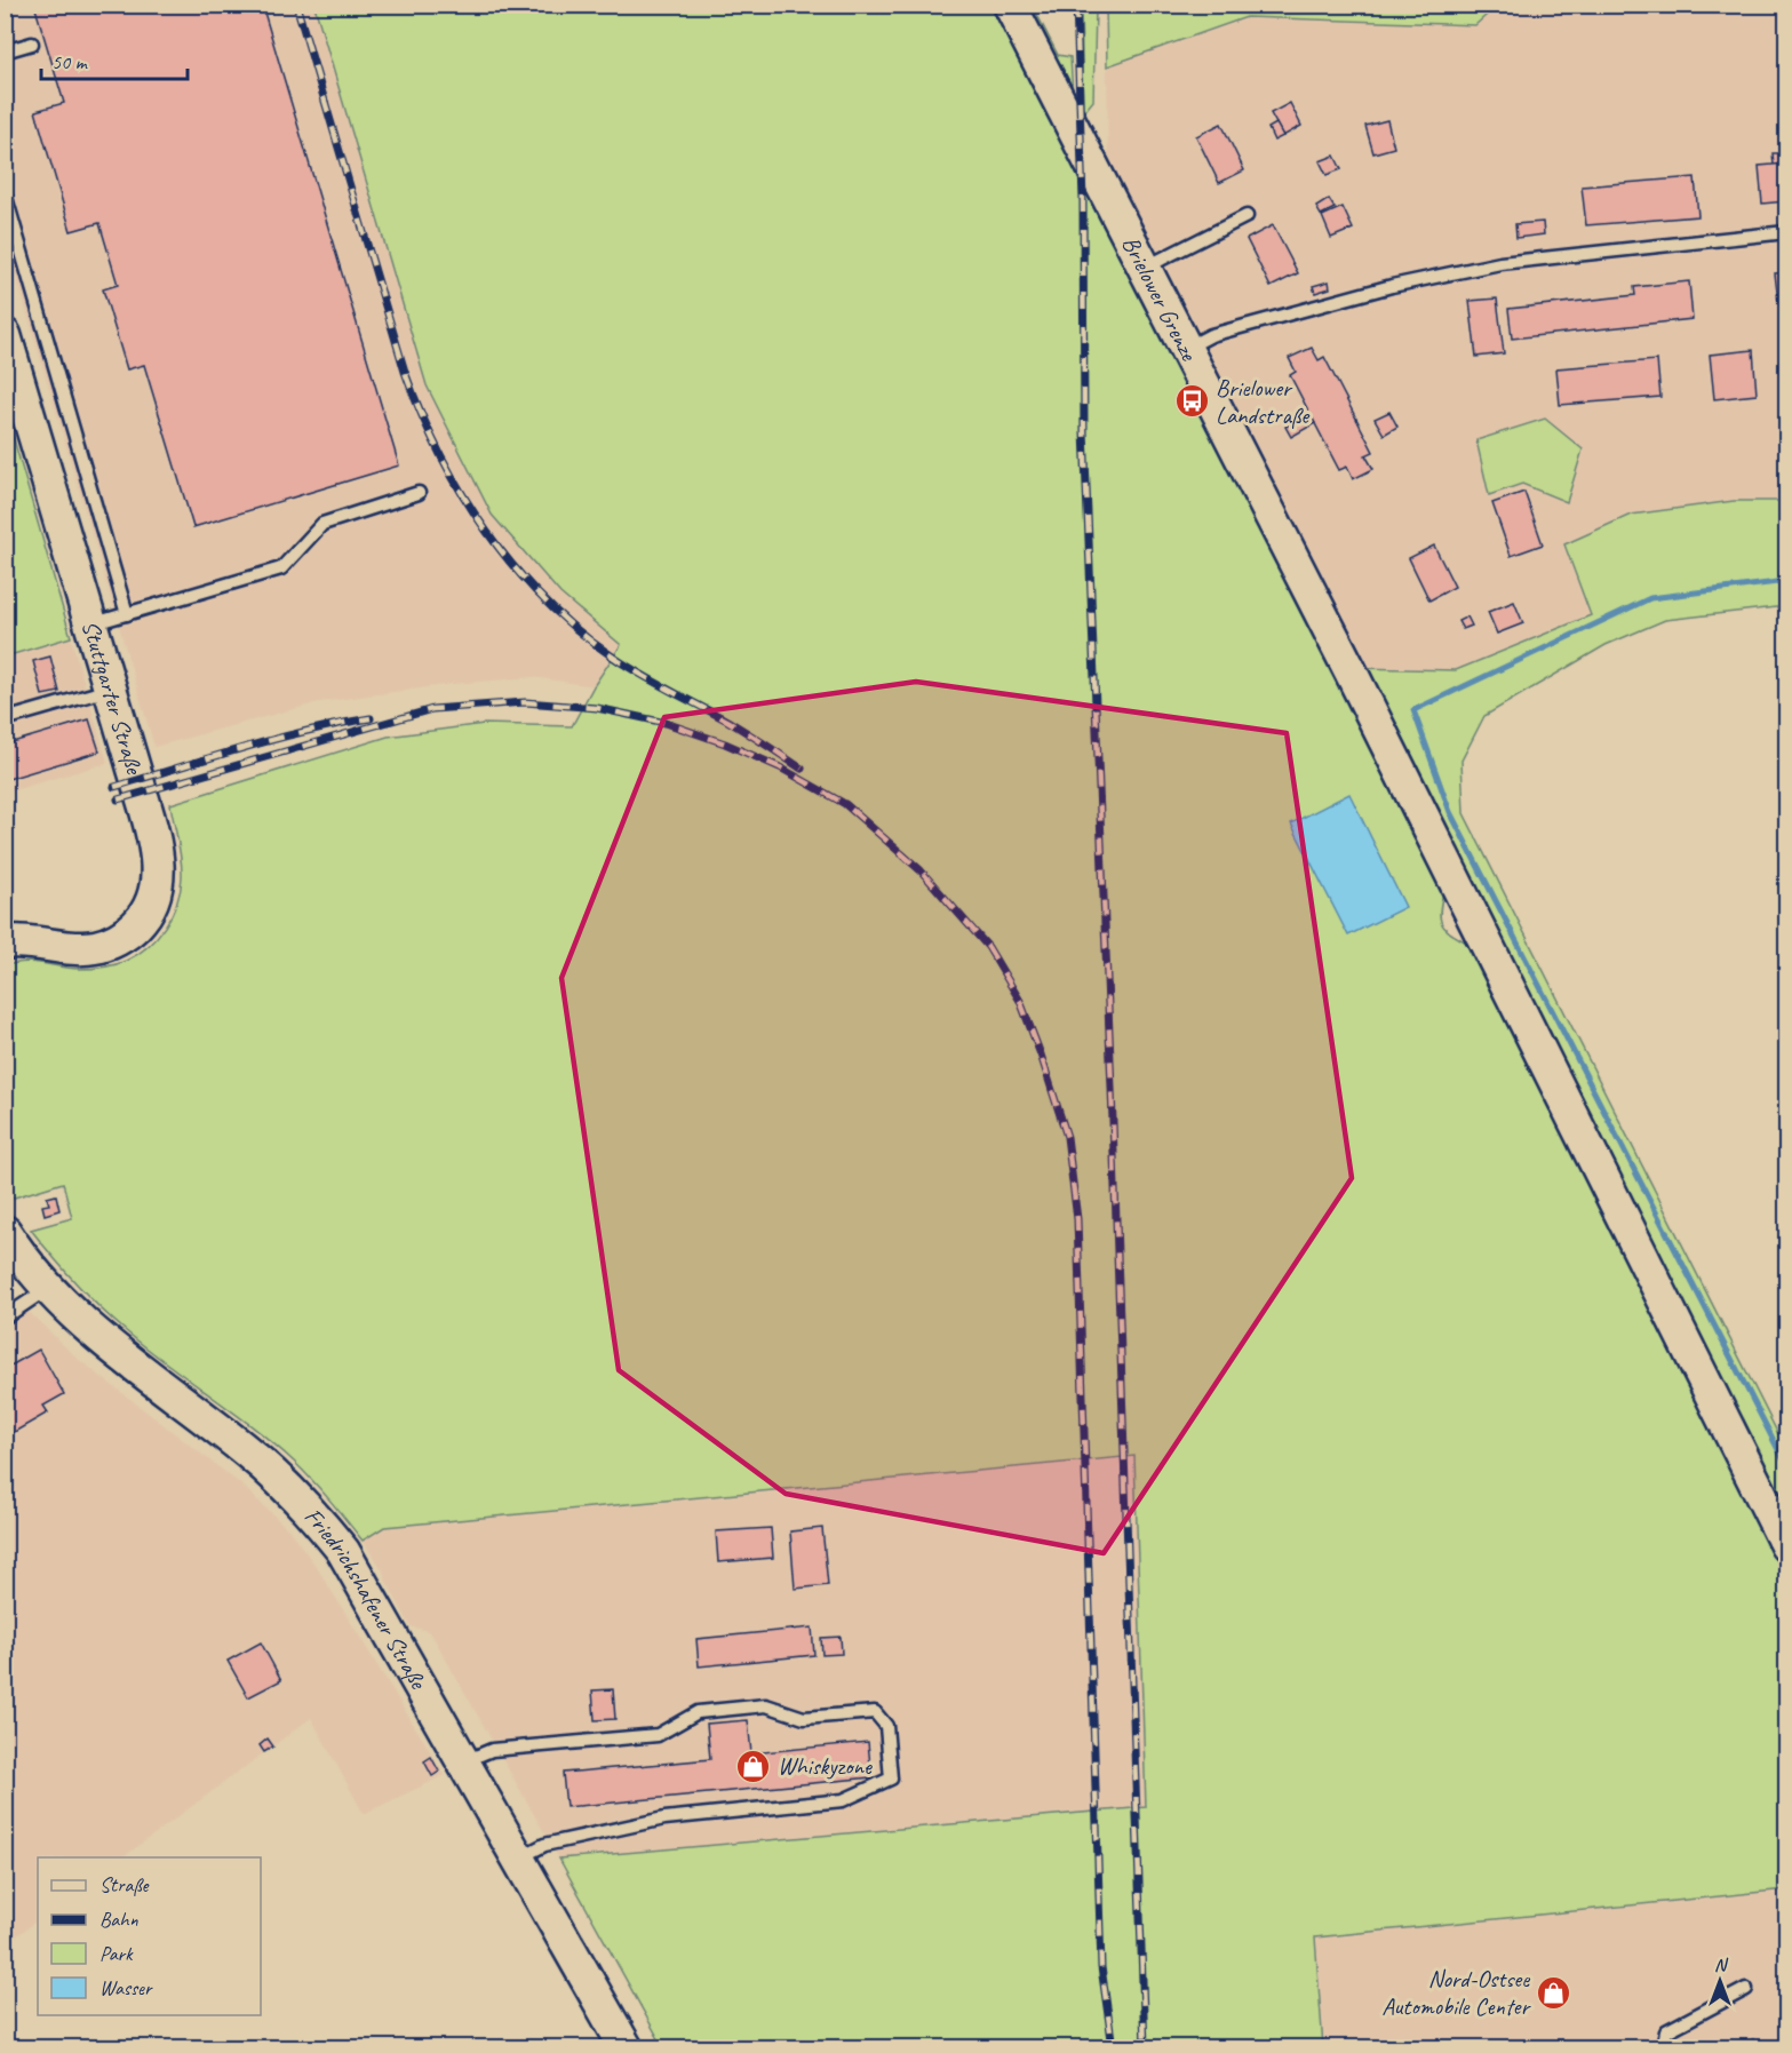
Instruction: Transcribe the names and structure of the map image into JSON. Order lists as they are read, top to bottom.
{
  "streets": {
    "street": ["Brielower Grenze", "Stuttgarter Straße", "Friedrichshafener Straße"]
  },
  "places": {
    "bus stop": ["Brielower Landstraße"],
    "shop": ["Whiskyzone", "Nord-Ostsee Automobile Center"]
  },
  "legend": [
    "Straße",
    "Bahn",
    "Park",
    "Wasser"
  ],
  "scale_bar": "50 m",
  "north": "top"
}
